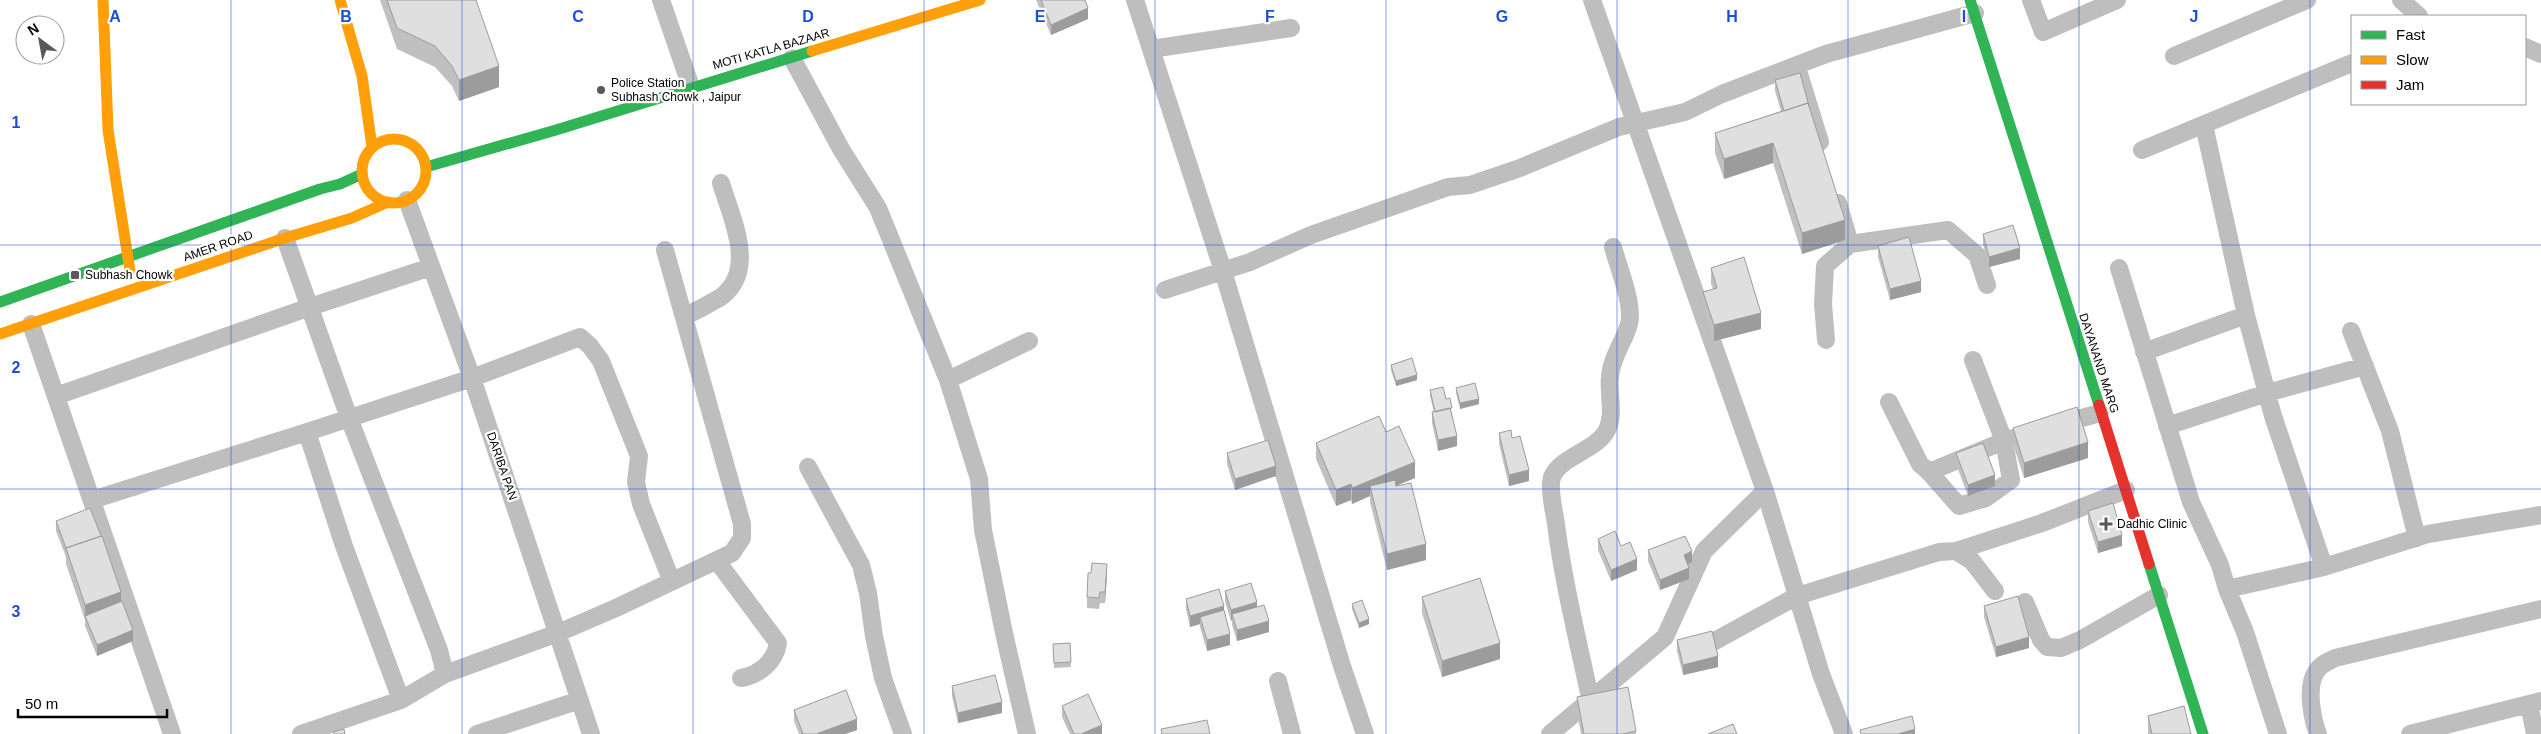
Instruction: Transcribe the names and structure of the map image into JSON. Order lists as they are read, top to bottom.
{
  "streets": {
    "main road": ["MOTI KATLA BAZAAR", "AMER ROAD", "DAYANAND MARG"],
    "street": ["DARIBA PAN"]
  },
  "crossings": [
    ["MOTI KATLA BAZAAR", "AMER ROAD"],
    ["MOTI KATLA BAZAAR", "DARIBA PAN"],
    ["AMER ROAD", "DARIBA PAN"]
  ],
  "places": {
    "other": ["Police Station Subhash Chowk , Jaipur"],
    "transit": ["Subhash Chowk"],
    "health": ["Dadhic Clinic"]
  },
  "legend": ["Fast", "Slow", "Jam"],
  "scale_bar": "50 m",
  "north": "top left",
  "grid": {
    "columns": [
      "A",
      "B",
      "C",
      "D",
      "E",
      "F",
      "G",
      "H",
      "I",
      "J"
    ],
    "rows": ["1", "2", "3"]
  }
}
